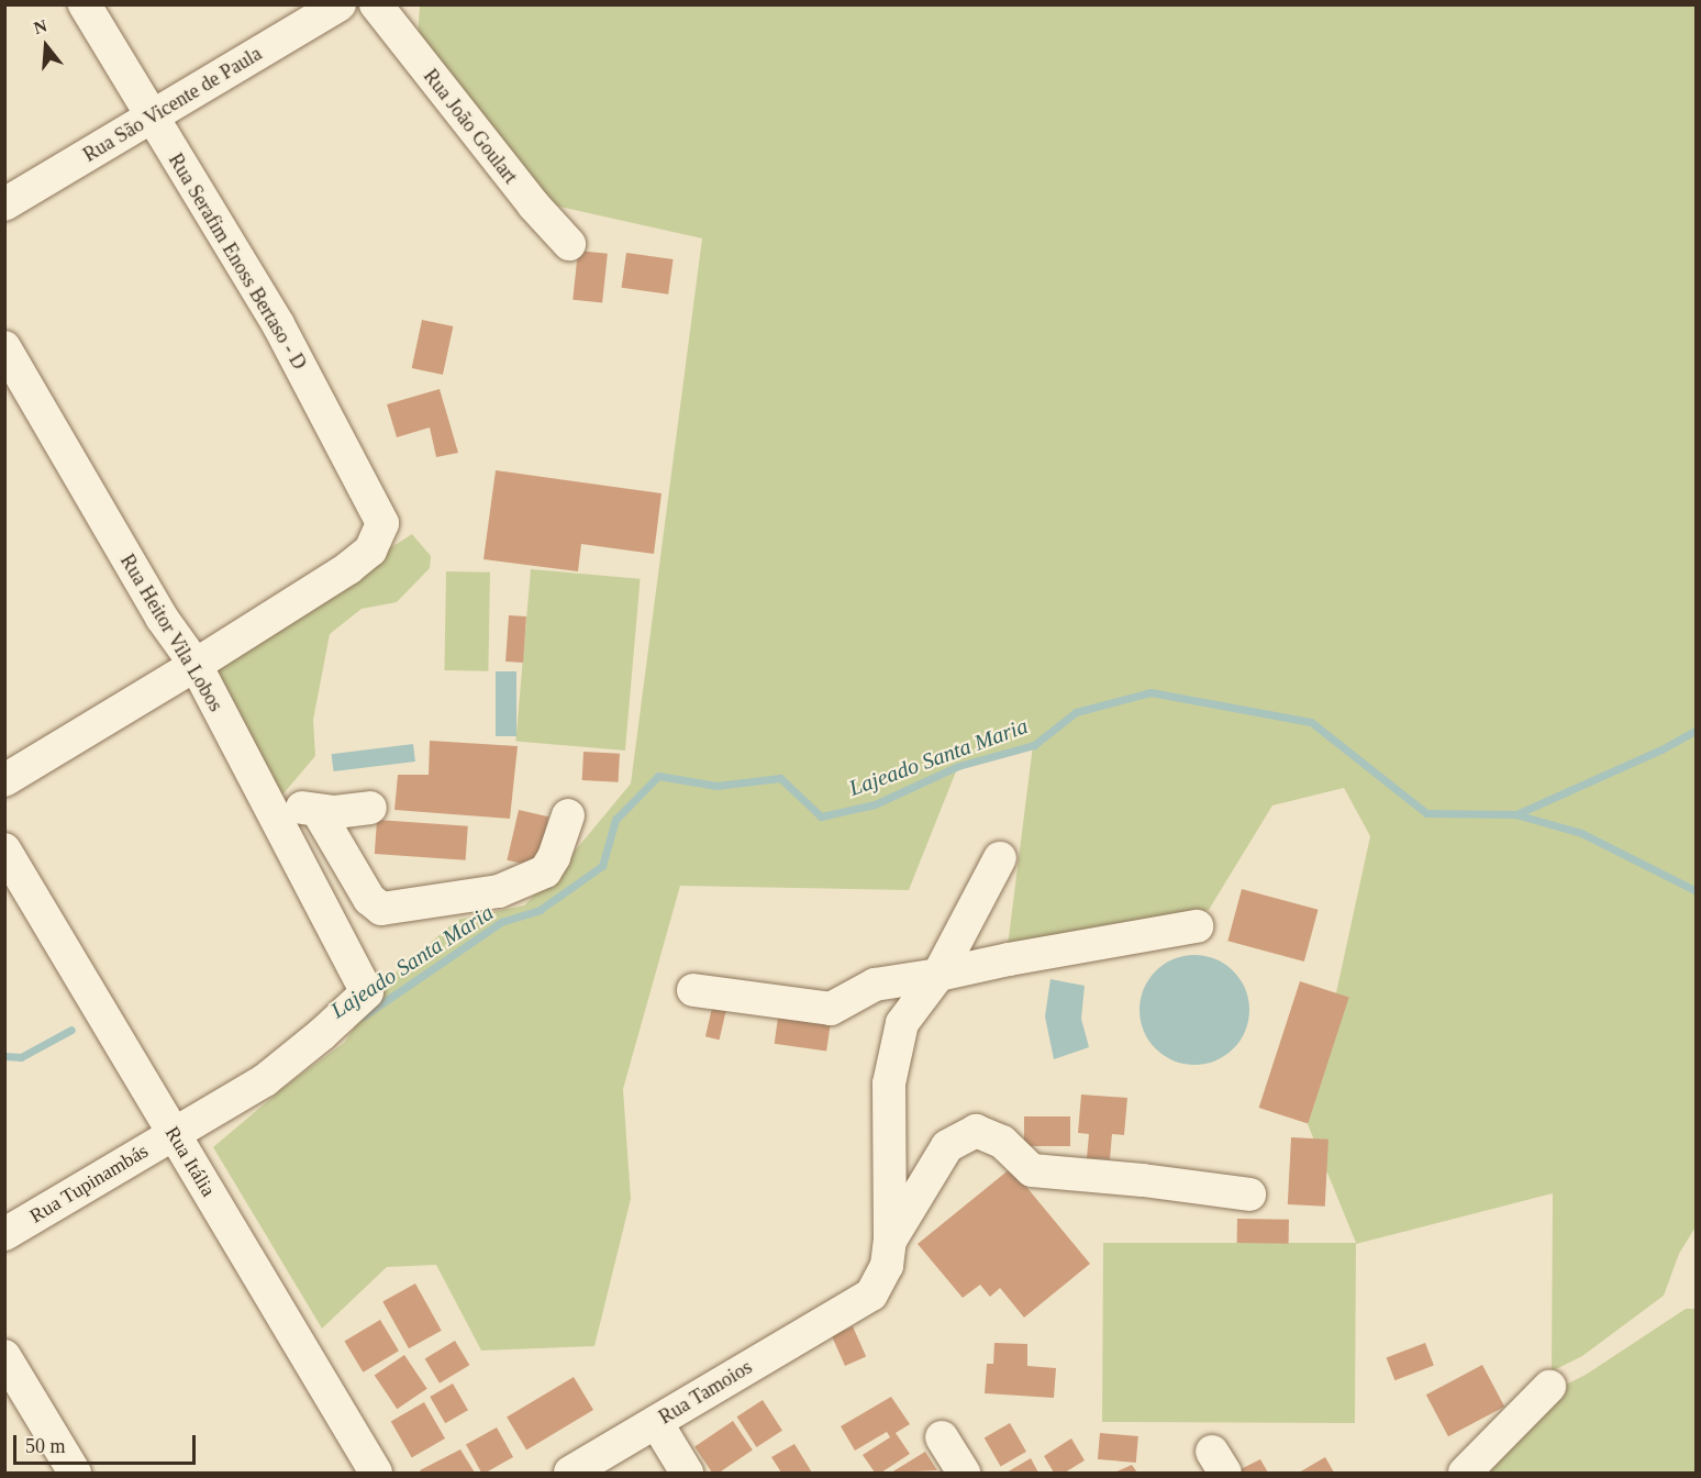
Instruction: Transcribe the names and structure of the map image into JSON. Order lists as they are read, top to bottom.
{
  "streets": {
    "street": [
      "Rua São Vicente de Paula",
      "Rua João Goulart",
      "Rua Serafim Enoss Bertaso - D",
      "Rua Heitor Vila Lobos",
      "Rua Itália",
      "Rua Tupinambás",
      "Rua Tamoios"
    ]
  },
  "crossings": [
    ["Rua São Vicente de Paula", "Rua Serafim Enoss Bertaso - D"],
    ["Rua Serafim Enoss Bertaso - D", "Rua Heitor Vila Lobos"],
    ["Rua Heitor Vila Lobos", "Rua Tupinambás"],
    ["Rua Itália", "Rua Tupinambás"]
  ],
  "water": ["Lajeado Santa Maria"],
  "scale_bar": "50 m",
  "north": "top"
}
